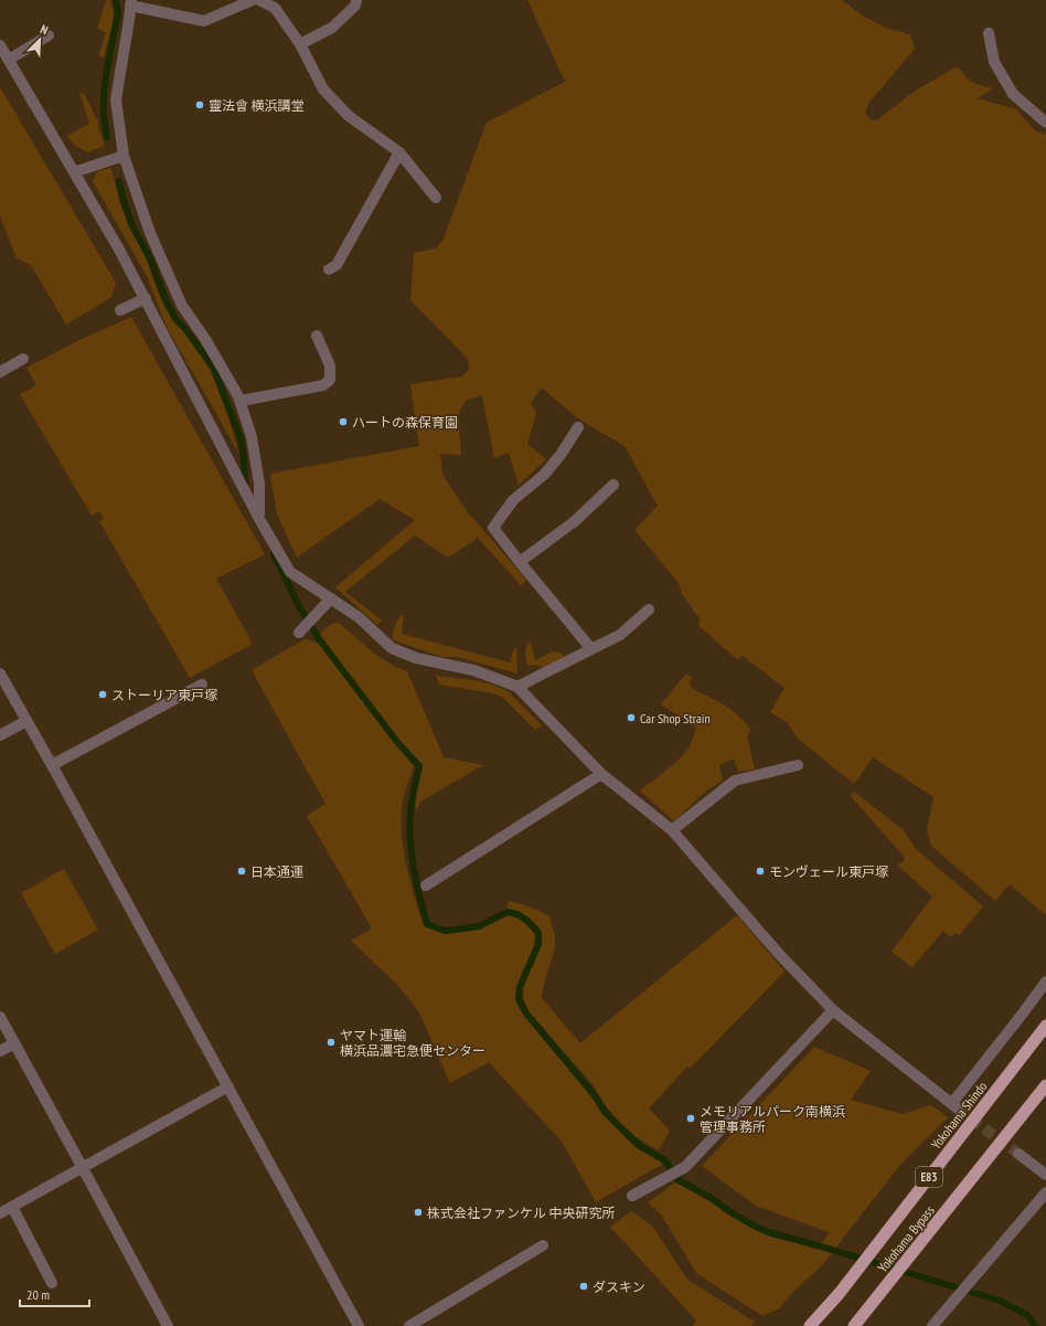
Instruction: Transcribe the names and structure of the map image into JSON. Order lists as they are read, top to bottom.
{
  "streets": {
    "highway": ["Yokohama Shindo", "E83", "Yokohama Bypass"]
  },
  "places": [
    "靈法會 横浜講堂",
    "ハートの森保育園",
    "ストーリア東戸塚",
    "Car Shop Strain",
    "日本通運",
    "モンヴェール東戸塚",
    "ヤマト運輸 横浜品濃宅急便センター",
    "メモリアルパーク南横浜 管理事務所",
    "株式会社ファンケル 中央研究所",
    "ダスキン"
  ],
  "scale_bar": "20 m",
  "north": "top right"
}
